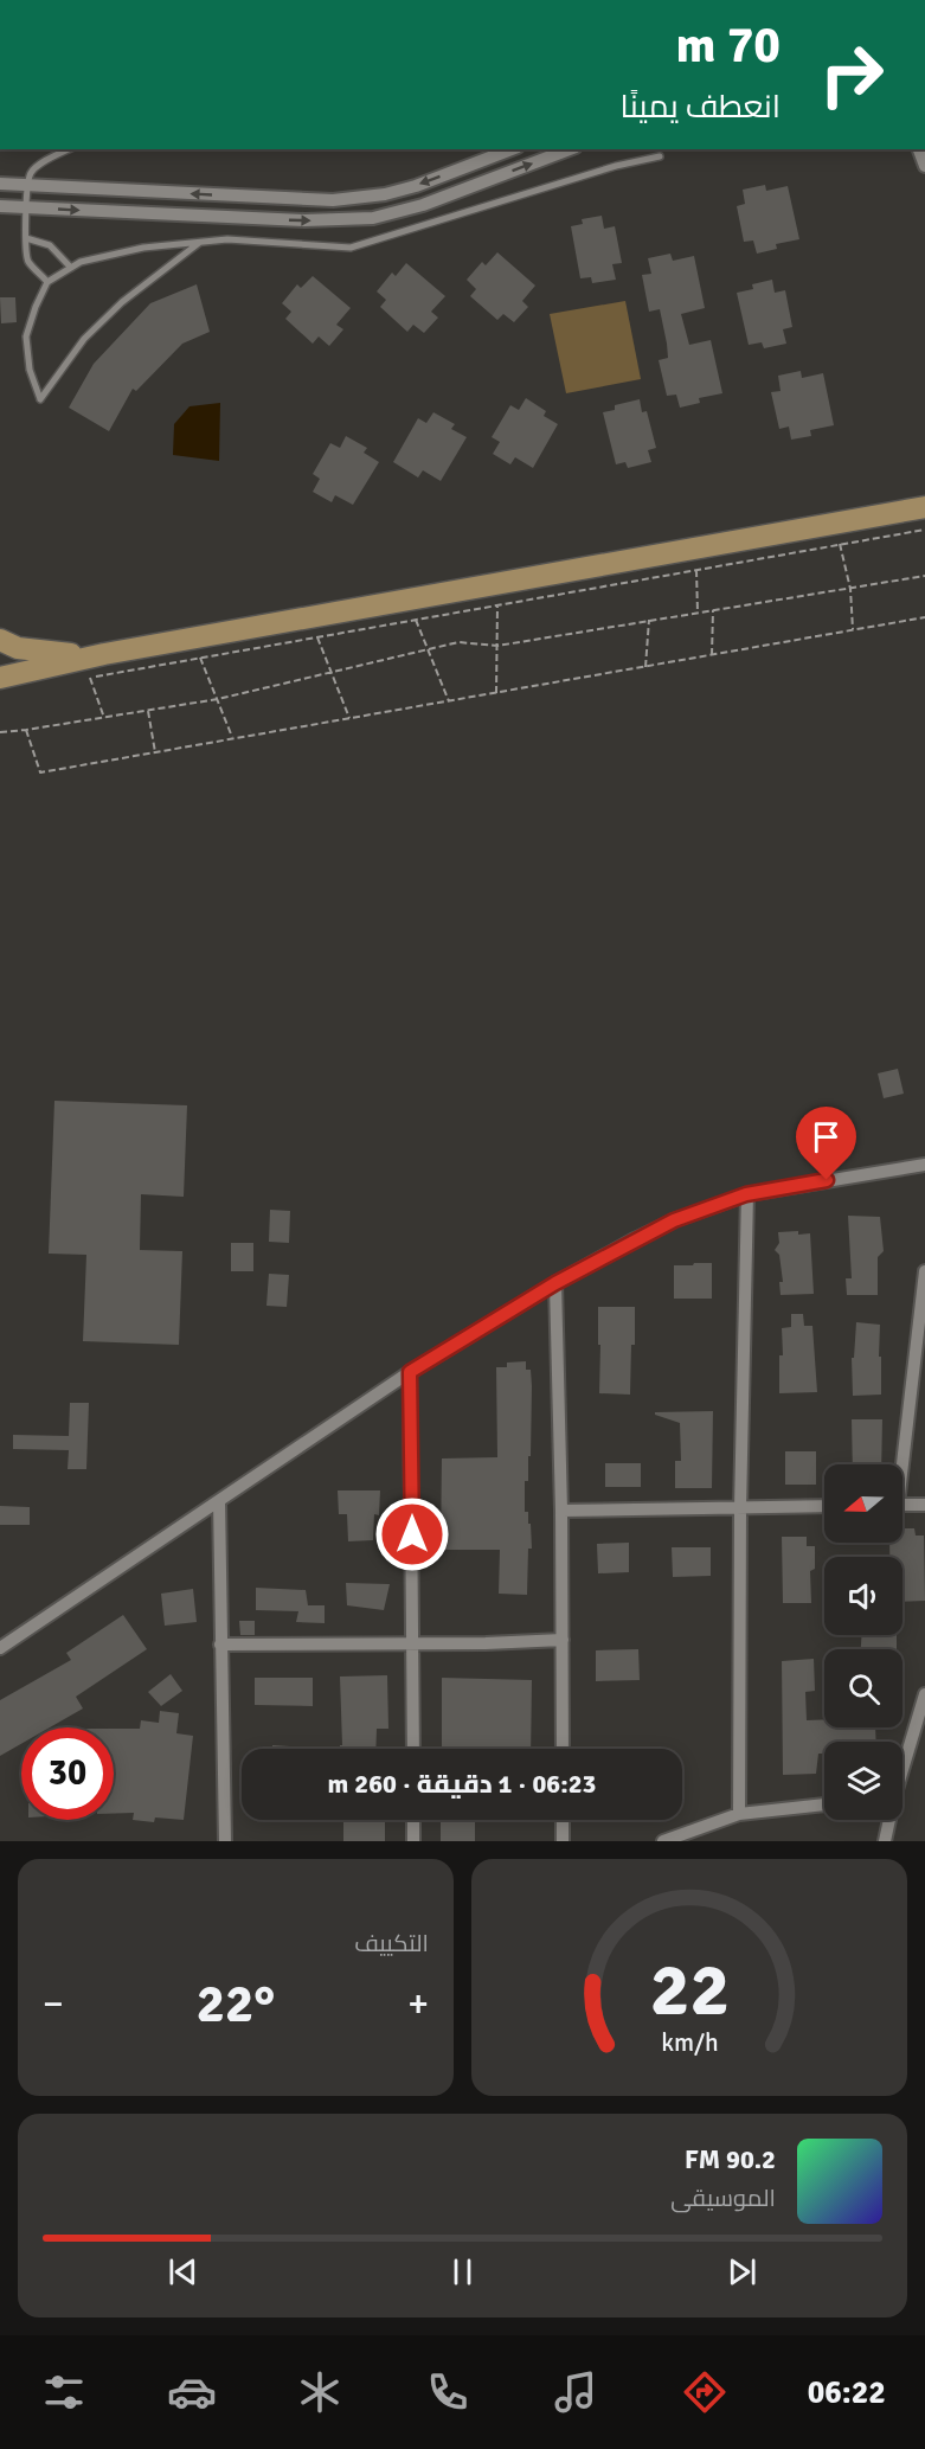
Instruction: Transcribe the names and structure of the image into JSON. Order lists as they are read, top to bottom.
{
  "north": "left",
  "page": {
    "turn": ["70 m", "انعطف يمينًا"],
    "limit": "30",
    "trip": "06:23 · 1 دقيقة · 260 m",
    "tile": "التكييف",
    "heat": ["−", "22°", "+"],
    "song": ["90.2 FM", "الموسيقى"],
    "tabs": "06:22",
    "gauge": ["22", "km/h"]
  }
}
